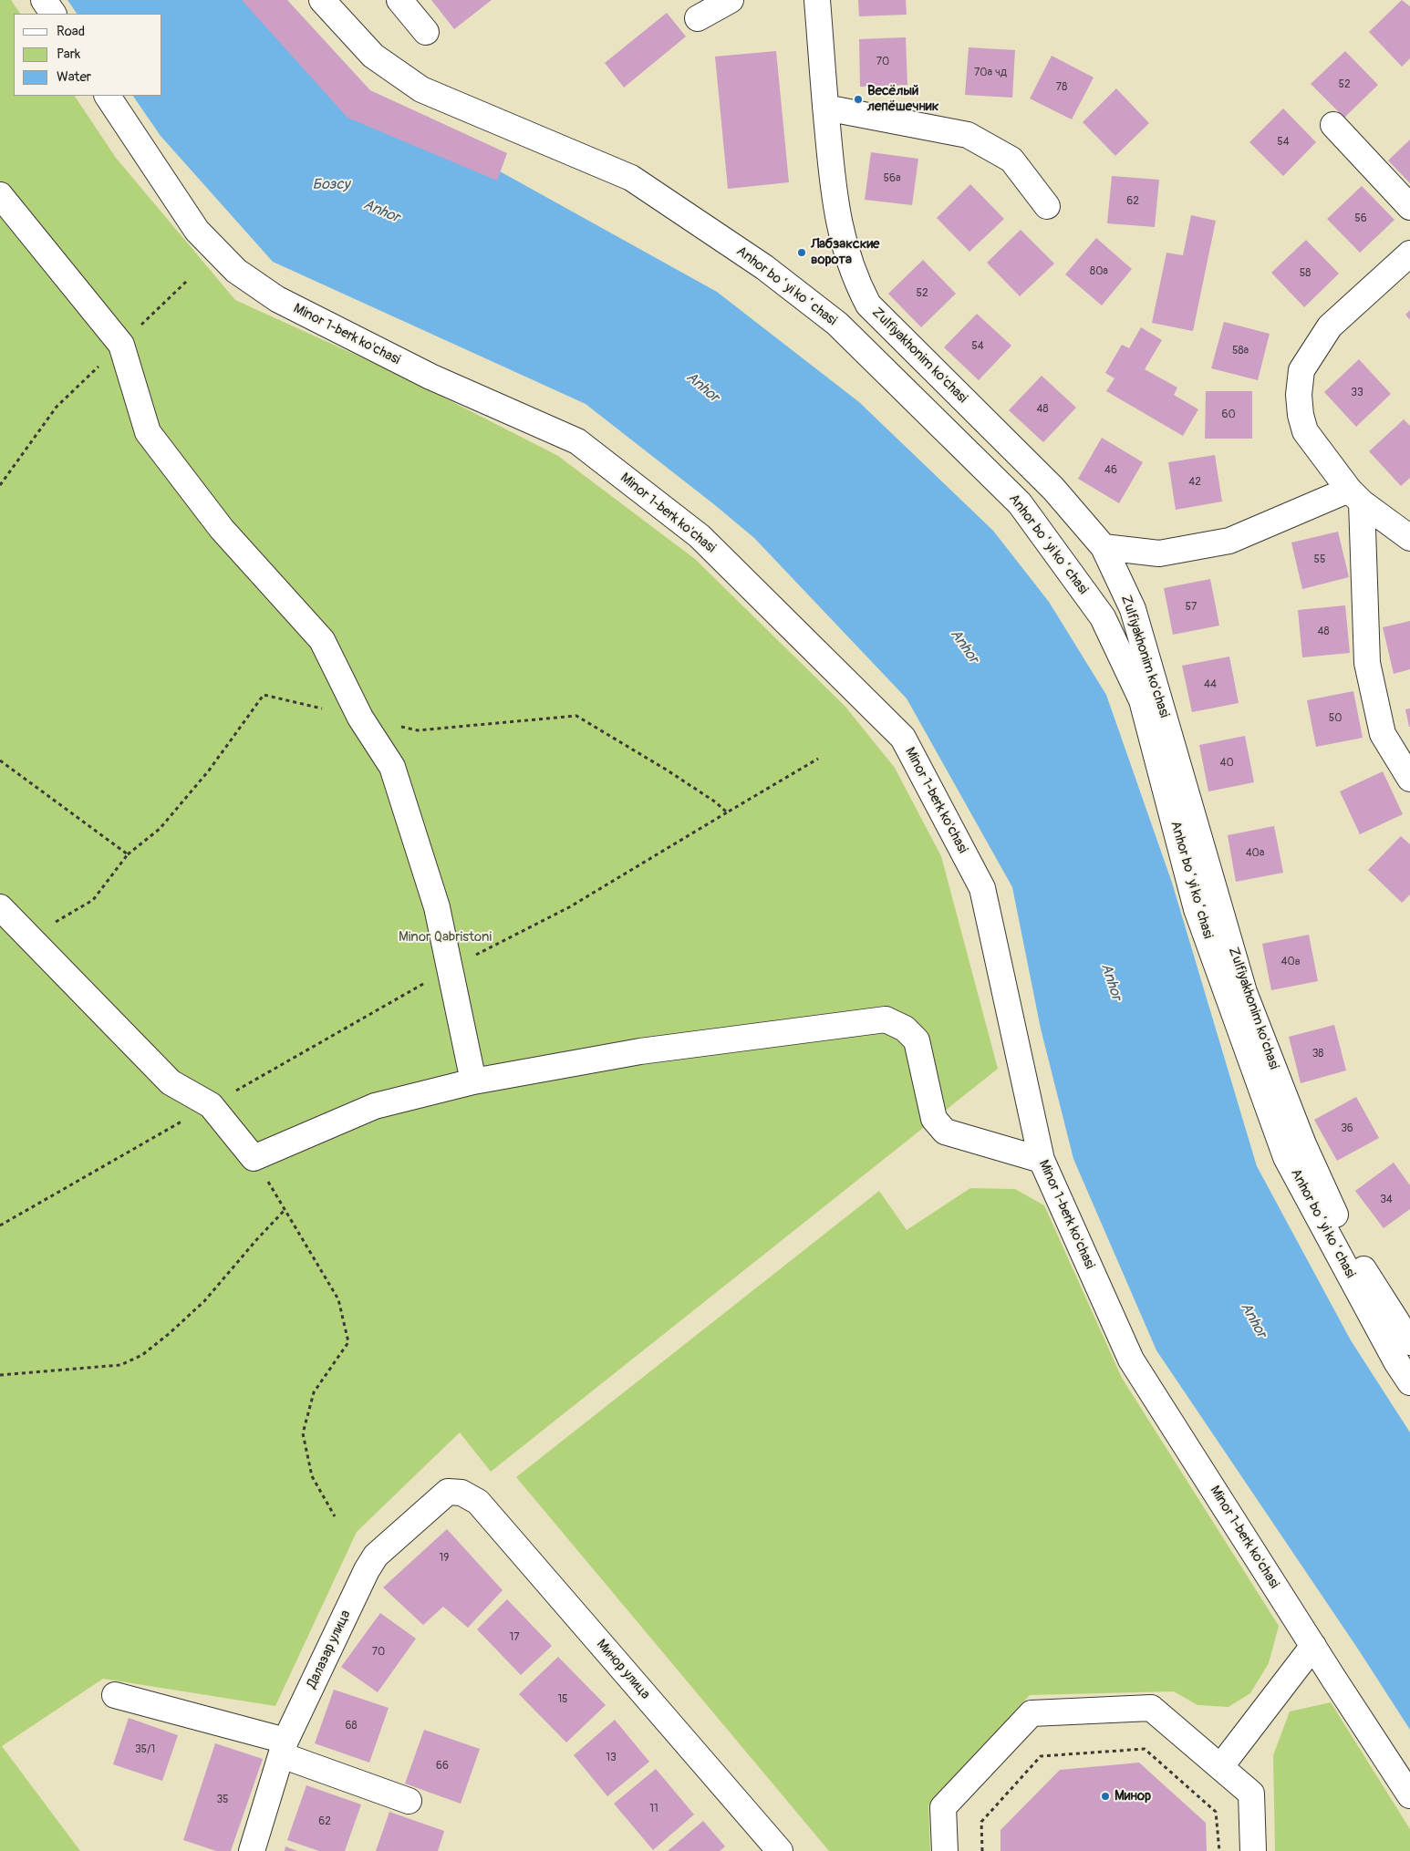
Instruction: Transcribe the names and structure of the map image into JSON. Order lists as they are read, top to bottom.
{
  "streets": {
    "street": [
      "Anhor boʻyi koʻchasi",
      "Minor 1-berk ko'chasi",
      "Zulfiyakhonim ko'chasi",
      "Далазар улица",
      "Минор улица"
    ]
  },
  "crossings": [
    ["Далазар улица", "Минор улица"]
  ],
  "water": ["Бозсу", "Anhor"],
  "parks": ["Minor Qabristoni"],
  "places": ["Весёлый лепёшечник", "Лабзакские ворота", "Минор"],
  "house_numbers": [
    "70",
    "70а чд",
    "52",
    "78",
    "54",
    "56а",
    "62",
    "56",
    "80а",
    "58",
    "52",
    "54",
    "58а",
    "33",
    "48",
    "60",
    "46",
    "42",
    "55",
    "57",
    "48",
    "44",
    "50",
    "40",
    "40a",
    "40в",
    "38",
    "36",
    "34",
    "19",
    "17",
    "70",
    "15",
    "68",
    "35/1",
    "13",
    "66",
    "35",
    "11",
    "62"
  ],
  "legend": ["Road", "Park", "Water"]
}
